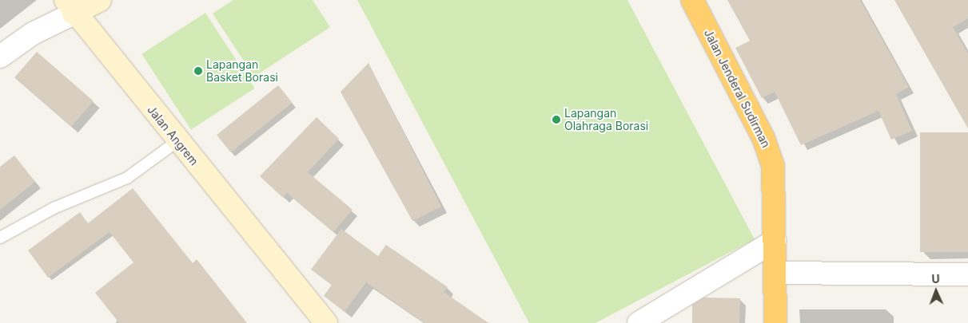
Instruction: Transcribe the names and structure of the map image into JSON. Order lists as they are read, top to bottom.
{
  "streets": {
    "highway": ["Jalan Jenderal Sudirman"],
    "street": ["Jalan Angrem"]
  },
  "places": ["Lapangan Basket Borasi", "Lapangan Olahraga Borasi"],
  "north": "top"
}
